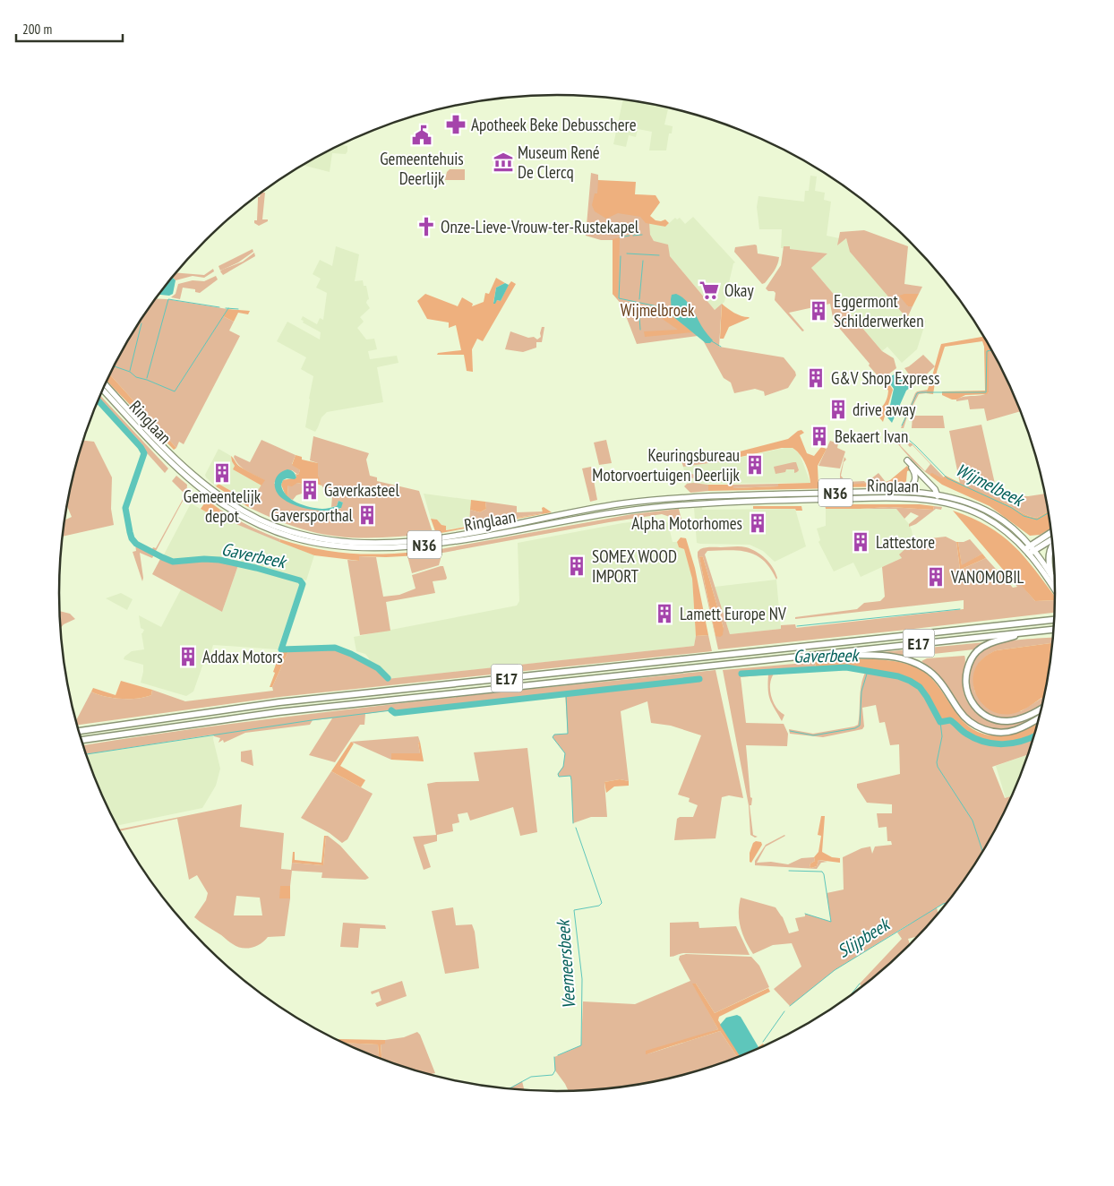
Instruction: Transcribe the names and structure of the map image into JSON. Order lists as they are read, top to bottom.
{
  "streets": {
    "highway": ["E17"],
    "main road": ["Ringlaan", "N36"]
  },
  "crossings": [
    ["Ringlaan", "N36"]
  ],
  "water": [
    "Wijmelbeek",
    "Gaverbeek",
    "Slijpbeek",
    "Veemeersbeek"
  ],
  "parks": ["Wijmelbroek"],
  "places": {
    "pharmacy": ["Apotheek Beke Debusschere"],
    "public building": ["Gemeentehuis Deerlijk"],
    "museum": ["Museum René De Clercq"],
    "church": ["Onze-Lieve-Vrouw-ter-Rustekapel"],
    "supermarket": ["Okay"],
    "building": [
      "Eggermont Schilderwerken",
      "G&V Shop Express",
      "drive away",
      "Bekaert Ivan",
      "Keuringsbureau Motorvoertuigen Deerlijk",
      "Gemeentelijk depot",
      "Gaverkasteel",
      "Gaversporthal",
      "Alpha Motorhomes",
      "Lattestore",
      "SOMEX WOOD IMPORT",
      "VANOMOBIL",
      "Lamett Europe NV",
      "Addax Motors"
    ]
  },
  "scale_bar": "200 m"
}
